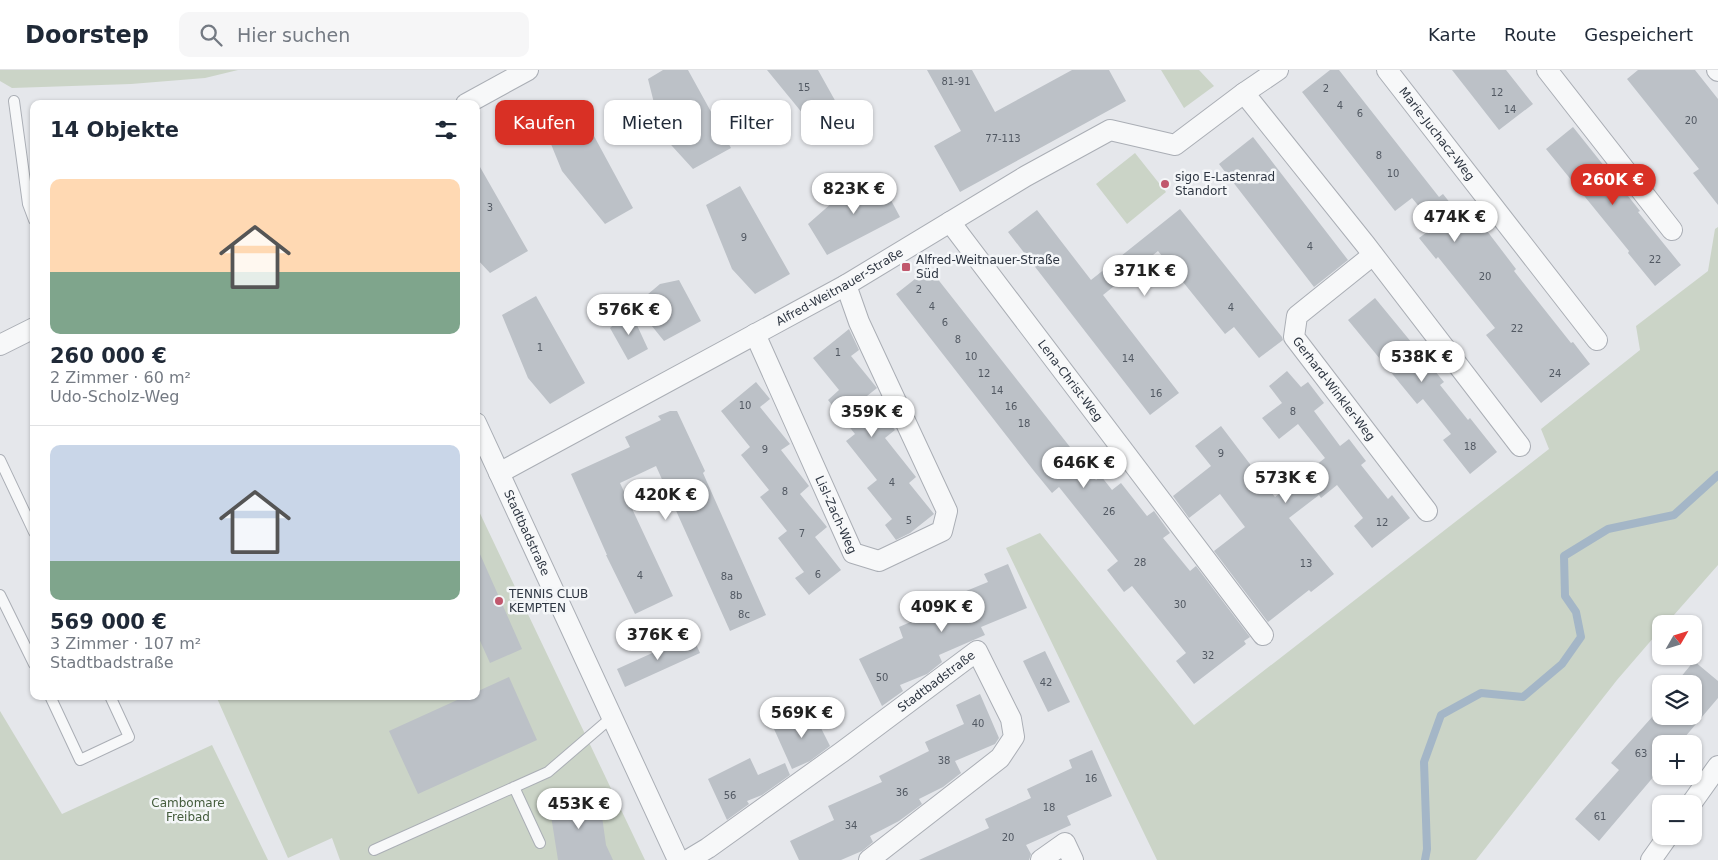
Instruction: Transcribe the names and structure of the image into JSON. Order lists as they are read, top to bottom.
{
  "streets": {
    "street": [
      "Marie-Juchacz-Weg",
      "Alfred-Weitnauer-Straße",
      "Lena-Christ-Weg",
      "Gerhard-Winkler-Weg",
      "Lisl-Zach-Weg",
      "Stadtbadstraße"
    ]
  },
  "crossings": [
    ["Alfred-Weitnauer-Straße", "Lena-Christ-Weg"],
    ["Alfred-Weitnauer-Straße", "Lisl-Zach-Weg"],
    ["Alfred-Weitnauer-Straße", "Stadtbadstraße"]
  ],
  "parks": ["Cambomare Freibad"],
  "places": {
    "other": ["sigo E-Lastenrad Standort", "TENNIS CLUB KEMPTEN"],
    "transit": ["Alfred-Weitnauer-Straße Süd"]
  },
  "house_numbers": [
    "81-91",
    "15",
    "2",
    "12",
    "4",
    "14",
    "6",
    "20",
    "77-113",
    "8",
    "10",
    "3",
    "9",
    "4",
    "22",
    "20",
    "2",
    "4",
    "4",
    "6",
    "22",
    "8",
    "1",
    "1",
    "10",
    "14",
    "12",
    "24",
    "14",
    "16",
    "10",
    "16",
    "8",
    "18",
    "18",
    "9",
    "9",
    "4",
    "8",
    "26",
    "5",
    "12",
    "7",
    "28",
    "13",
    "6",
    "4",
    "8a",
    "8b",
    "30",
    "8c",
    "32",
    "50",
    "42",
    "40",
    "63",
    "38",
    "16",
    "36",
    "56",
    "18",
    "61",
    "34",
    "20"
  ],
  "north": "top right",
  "page": {
    "header": "Doorstep",
    "search": "Hier suchen",
    "nav": ["Karte", "Route", "Gespeichert"],
    "chip": [
      "Kaufen",
      "Mieten",
      "Filter",
      "Neu"
    ],
    "heading": "14 Objekte",
    "list": [
      {
        "name": "260 000 €",
        "note": "2 Zimmer · 60 m² · Udo-Scholz-Weg"
      },
      {
        "name": "569 000 €",
        "note": "3 Zimmer · 107 m² · Stadtbadstraße"
      }
    ],
    "price": [
      "260K €",
      "823K €",
      "474K €",
      "371K €",
      "576K €",
      "538K €",
      "359K €",
      "646K €",
      "573K €",
      "420K €",
      "409K €",
      "376K €",
      "569K €",
      "453K €"
    ],
    "map_buttons": ["+", "−"]
  }
}
